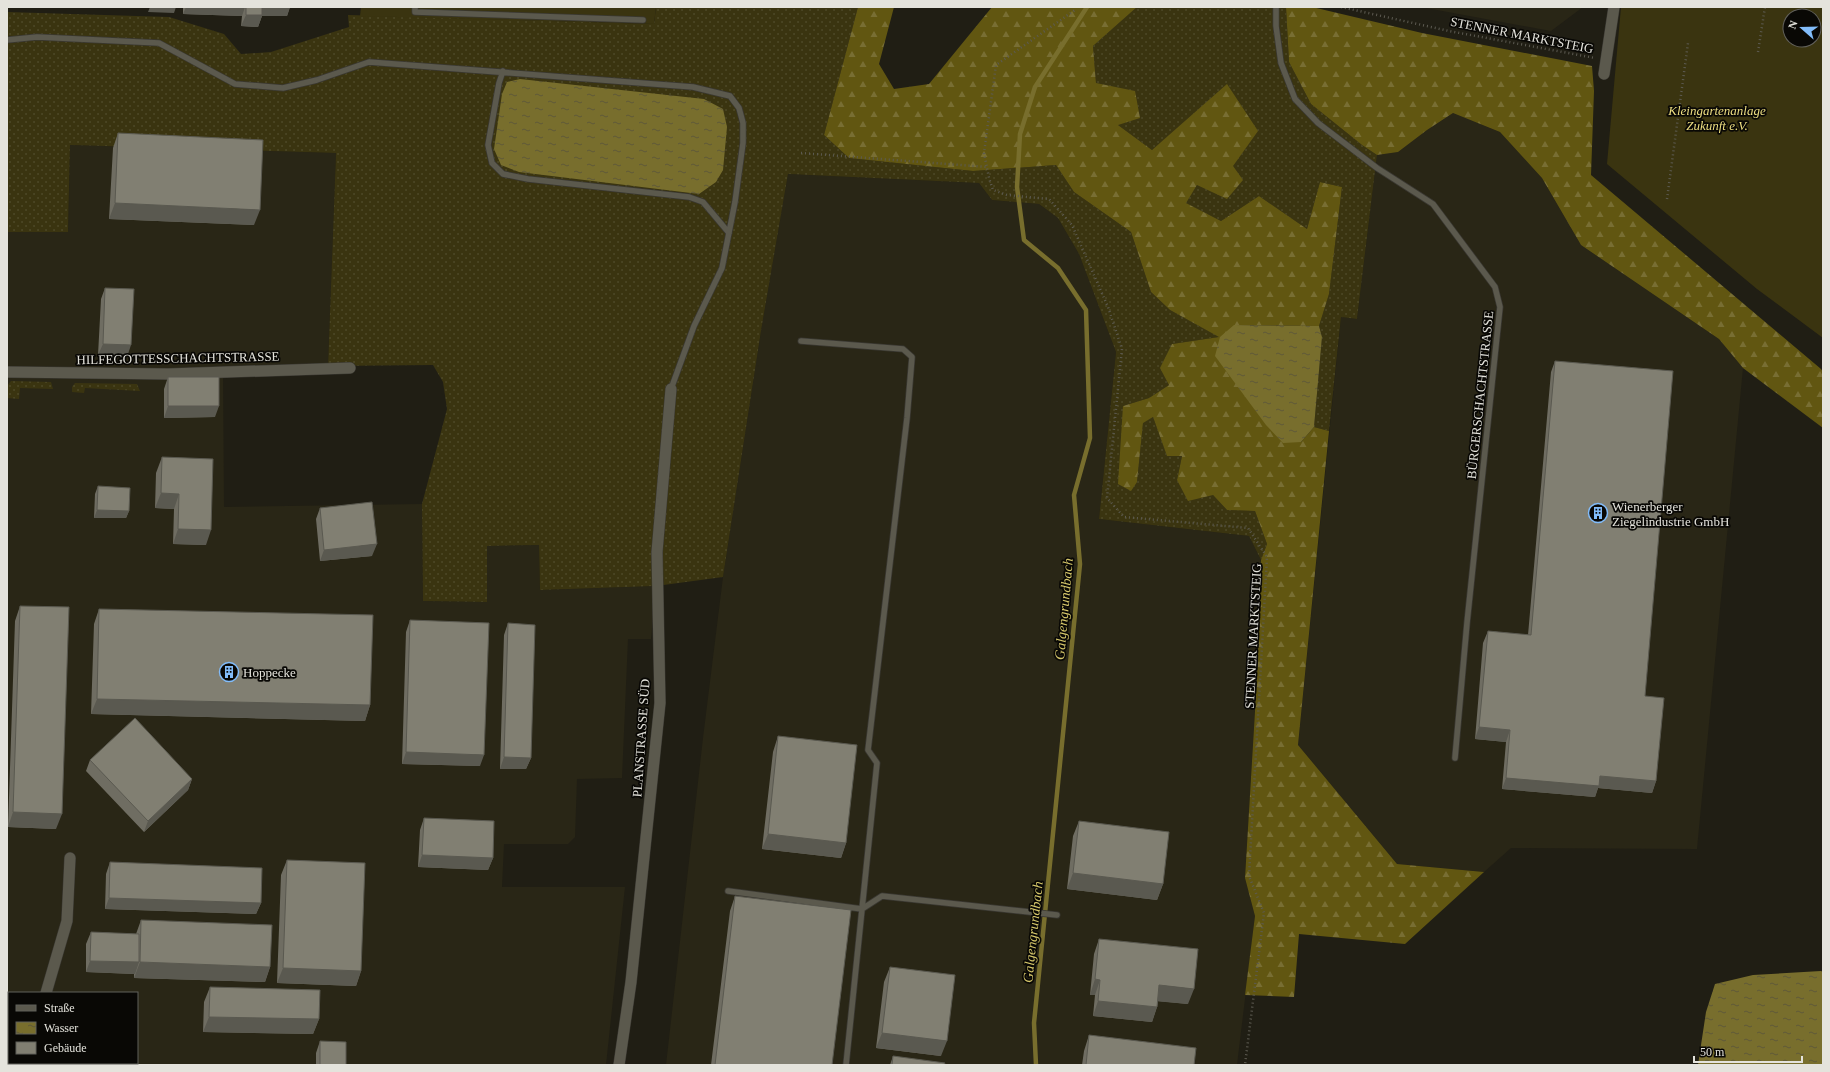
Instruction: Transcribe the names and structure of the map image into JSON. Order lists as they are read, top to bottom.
{
  "streets": {
    "street": ["HILFEGOTTESSCHACHTSTRASSE", "PLANSTRASSE SÜD"],
    "lane": ["BÜRGERSCHACHTSTRASSE"],
    "path": ["STENNER MARKTSTEIG"]
  },
  "water": ["Galgengrundbach"],
  "parks": ["Kleingartenanlage Zukunft e.V."],
  "places": {
    "building": ["Wienerberger Ziegelindustrie GmbH", "Hoppecke"]
  },
  "legend": ["Straße", "Wasser", "Gebäude"],
  "scale_bar": "50 m",
  "north": "left"
}
